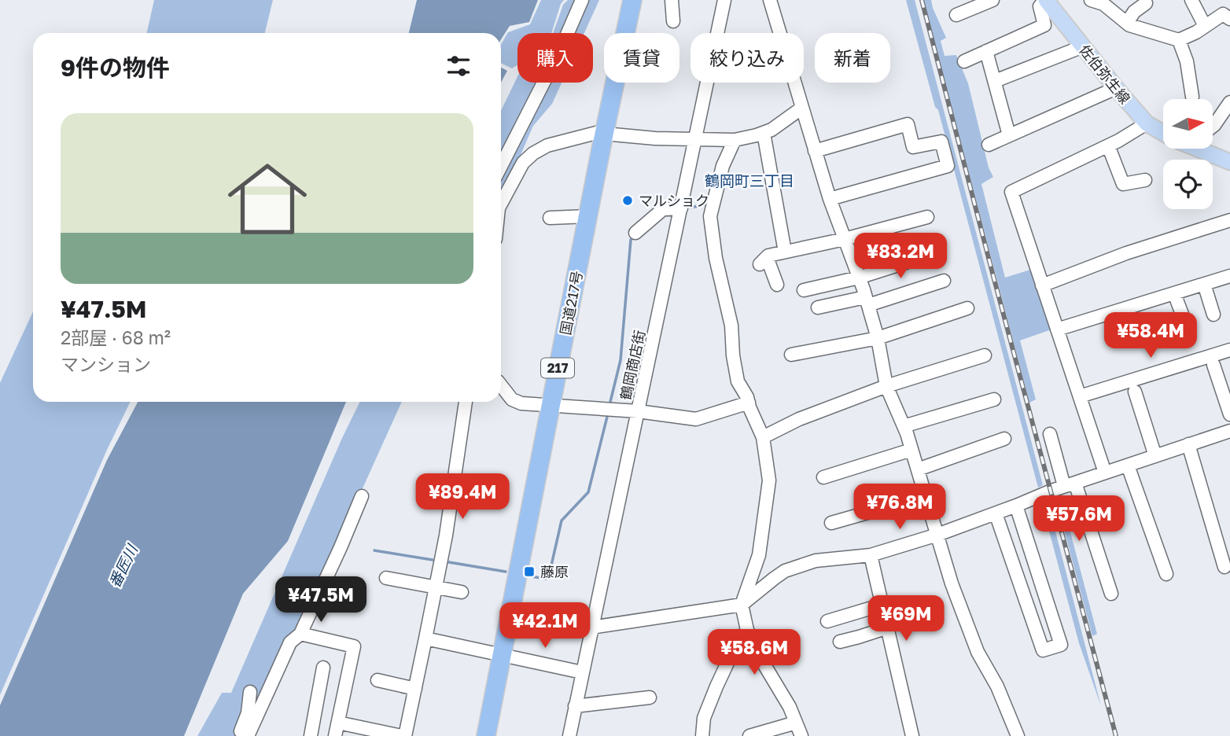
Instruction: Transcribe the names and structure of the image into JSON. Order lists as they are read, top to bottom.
{
  "streets": {
    "highway": ["国道217号", "217"],
    "main road": ["佐伯弥生線"],
    "street": ["鶴岡商店街"]
  },
  "districts": ["鶴岡町三丁目"],
  "water": ["番匠川"],
  "places": {
    "other": ["マルショク"],
    "transit": ["藤原"]
  },
  "north": "right",
  "page": {
    "chip": [
      "購入",
      "賃貸",
      "絞り込み",
      "新着"
    ],
    "heading": "9件の物件",
    "list": [
      {
        "name": "¥47.5M",
        "note": "2部屋 · 68 m² · マンション"
      }
    ],
    "price": [
      "¥83.2M",
      "¥58.4M",
      "¥89.4M",
      "¥76.8M",
      "¥57.6M",
      "¥47.5M",
      "¥69M",
      "¥42.1M",
      "¥58.6M"
    ]
  }
}
